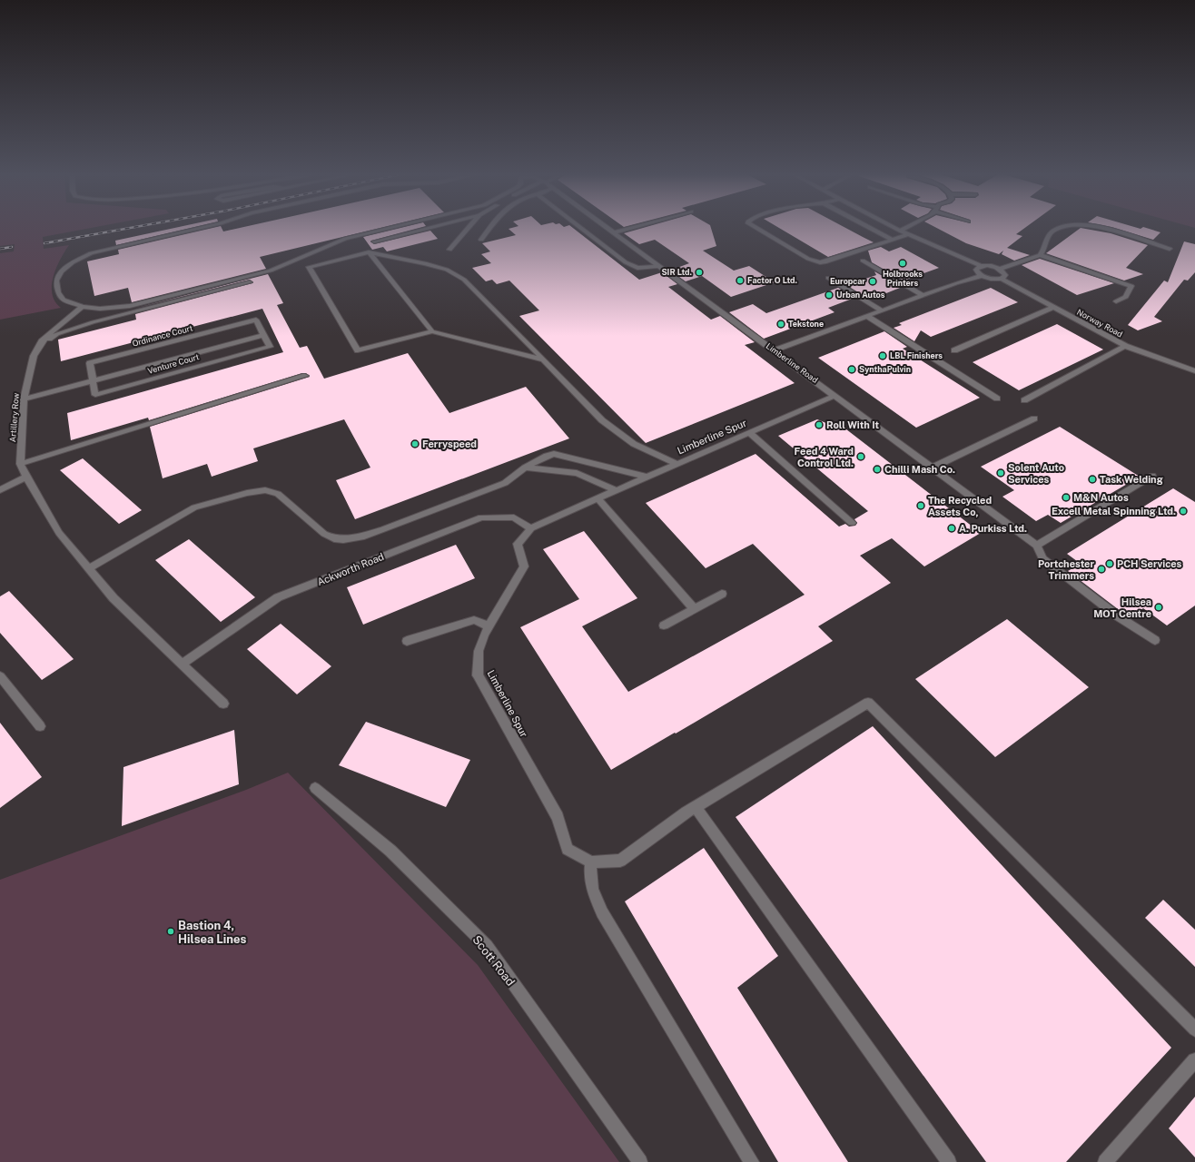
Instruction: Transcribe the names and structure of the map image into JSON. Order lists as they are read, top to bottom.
{
  "streets": {
    "street": [
      "Norway Road",
      "Ordinance Court",
      "Limberline Road",
      "Venture Court",
      "Artillery Row",
      "Limberline Spur",
      "Ackworth Road",
      "Scott Road"
    ]
  },
  "crossings": [
    ["Ordinance Court", "Venture Court"],
    ["Limberline Road", "Limberline Spur"],
    ["Limberline Spur", "Ackworth Road"]
  ],
  "places": [
    "Holbrooks Printers",
    "SIR Ltd.",
    "Factor O Ltd.",
    "Europcar",
    "Urban Autos",
    "Tekstone",
    "LBL Finishers",
    "SynthaPulvin",
    "Roll With It",
    "Ferryspeed",
    "Feed 4 Ward Control Ltd.",
    "Chilli Mash Co.",
    "Solent Auto Services",
    "Task Welding",
    "M&N Autos",
    "The Recycled Assets Co,",
    "Excell Metal Spinning Ltd.",
    "A. Purkiss Ltd.",
    "PCH Services",
    "Portchester Trimmers",
    "Hilsea MOT Centre",
    "Bastion 4, Hilsea Lines"
  ]
}
